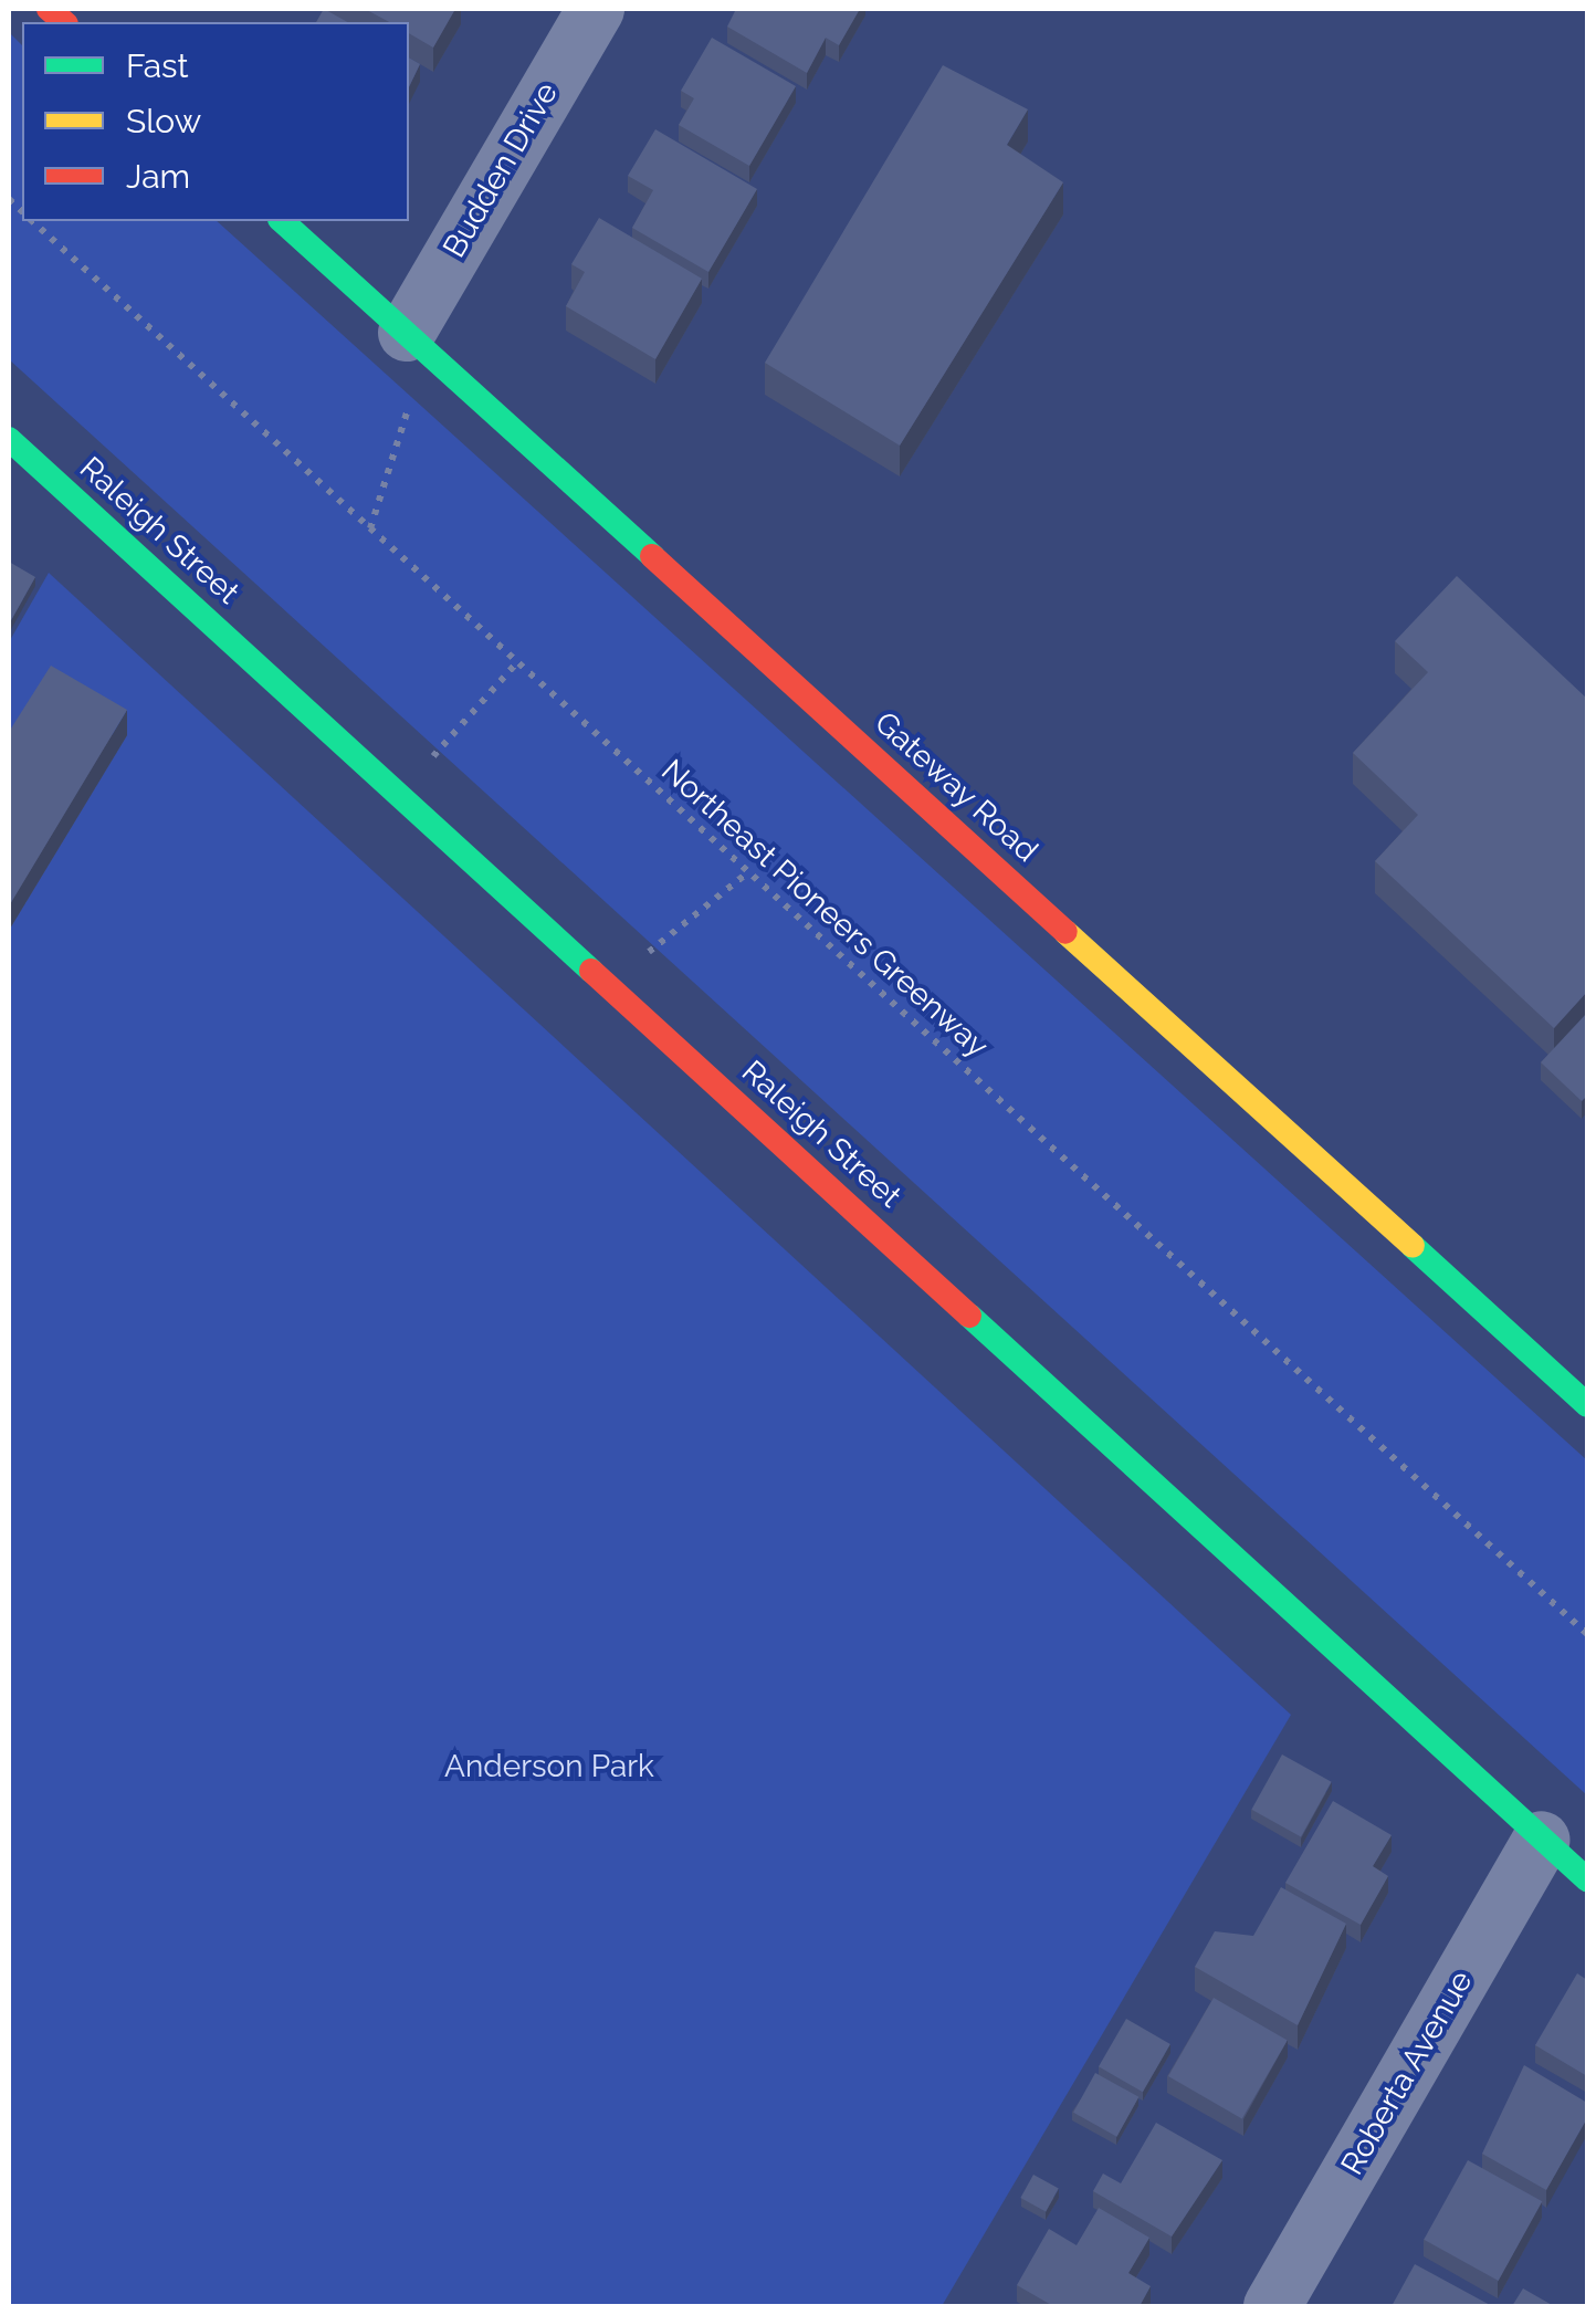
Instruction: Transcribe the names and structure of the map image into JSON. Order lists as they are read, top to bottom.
{
  "streets": {
    "street": [
      "Budden Drive",
      "Raleigh Street",
      "Gateway Road",
      "Roberta Avenue"
    ],
    "path": ["Northeast Pioneers Greenway"]
  },
  "crossings": [
    ["Budden Drive", "Gateway Road"],
    ["Raleigh Street", "Roberta Avenue"]
  ],
  "parks": ["Anderson Park"],
  "legend": ["Fast", "Slow", "Jam"]
}
